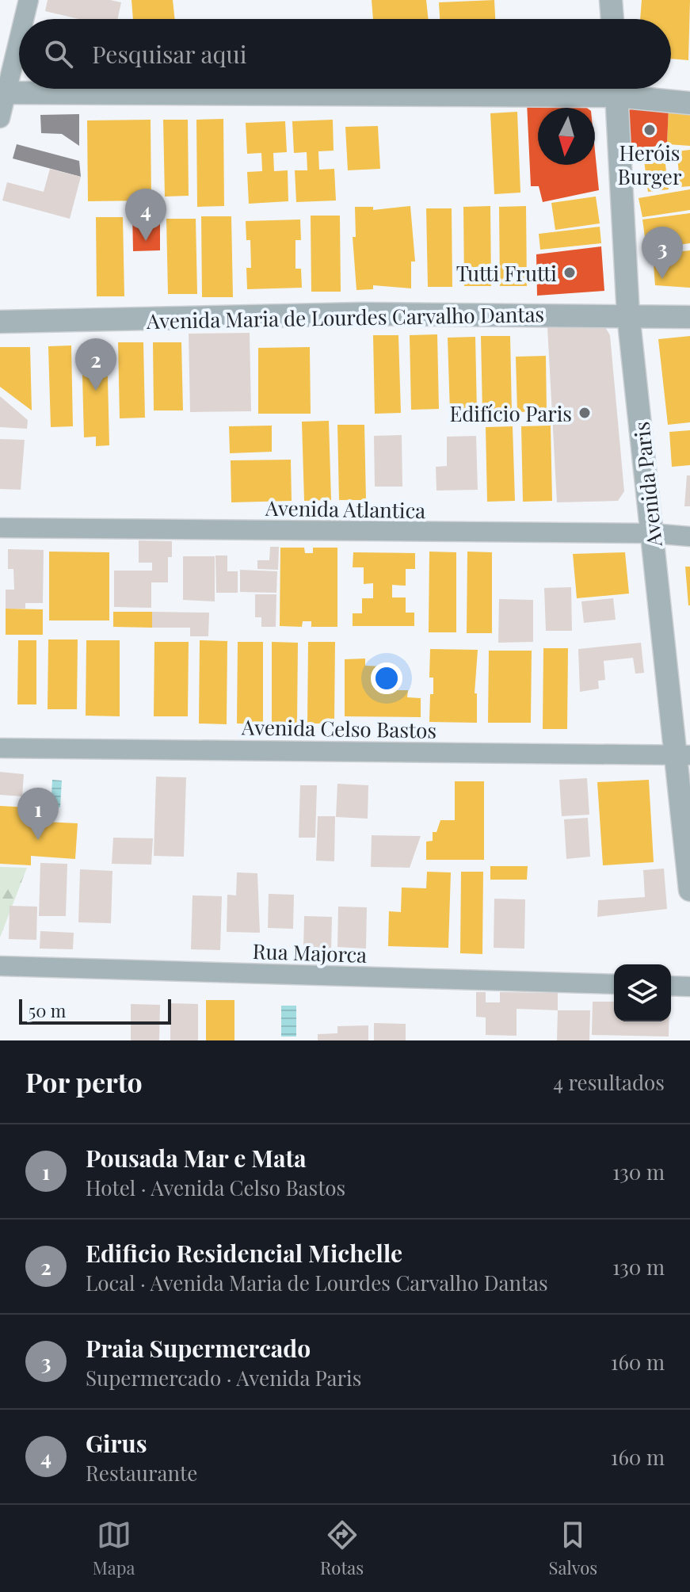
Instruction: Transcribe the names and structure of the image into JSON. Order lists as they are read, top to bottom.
{
  "streets": {
    "street": [
      "Avenida Maria de Lourdes Carvalho Dantas",
      "Avenida Paris",
      "Avenida Atlantica",
      "Avenida Celso Bastos",
      "Rua Majorca"
    ]
  },
  "crossings": [
    ["Avenida Maria de Lourdes Carvalho Dantas", "Avenida Paris"],
    ["Avenida Paris", "Avenida Atlantica"],
    ["Avenida Paris", "Avenida Celso Bastos"]
  ],
  "places": ["Heróis Burger", "Tutti Frutti", "Edifício Paris"],
  "scale_bar": "50 m",
  "north": "bottom",
  "page": {
    "search": "Pesquisar aqui",
    "pins": [
      "4",
      "3",
      "2",
      "1"
    ],
    "scale": "50 m",
    "heading": ["Por perto", "4 resultados"],
    "list": [
      {
        "mark": "1",
        "name": "Pousada Mar e Mata",
        "note": "Hotel · Avenida Celso Bastos",
        "value": "130 m"
      },
      {
        "mark": "2",
        "name": "Edificio Residencial Michelle",
        "note": "Local · Avenida Maria de Lourdes Carvalho Dantas",
        "value": "130 m"
      },
      {
        "mark": "3",
        "name": "Praia Supermercado",
        "note": "Supermercado · Avenida Paris",
        "value": "160 m"
      },
      {
        "mark": "4",
        "name": "Girus",
        "note": "Restaurante",
        "value": "160 m"
      }
    ],
    "nav": ["Mapa", "Rotas", "Salvos"]
  }
}
